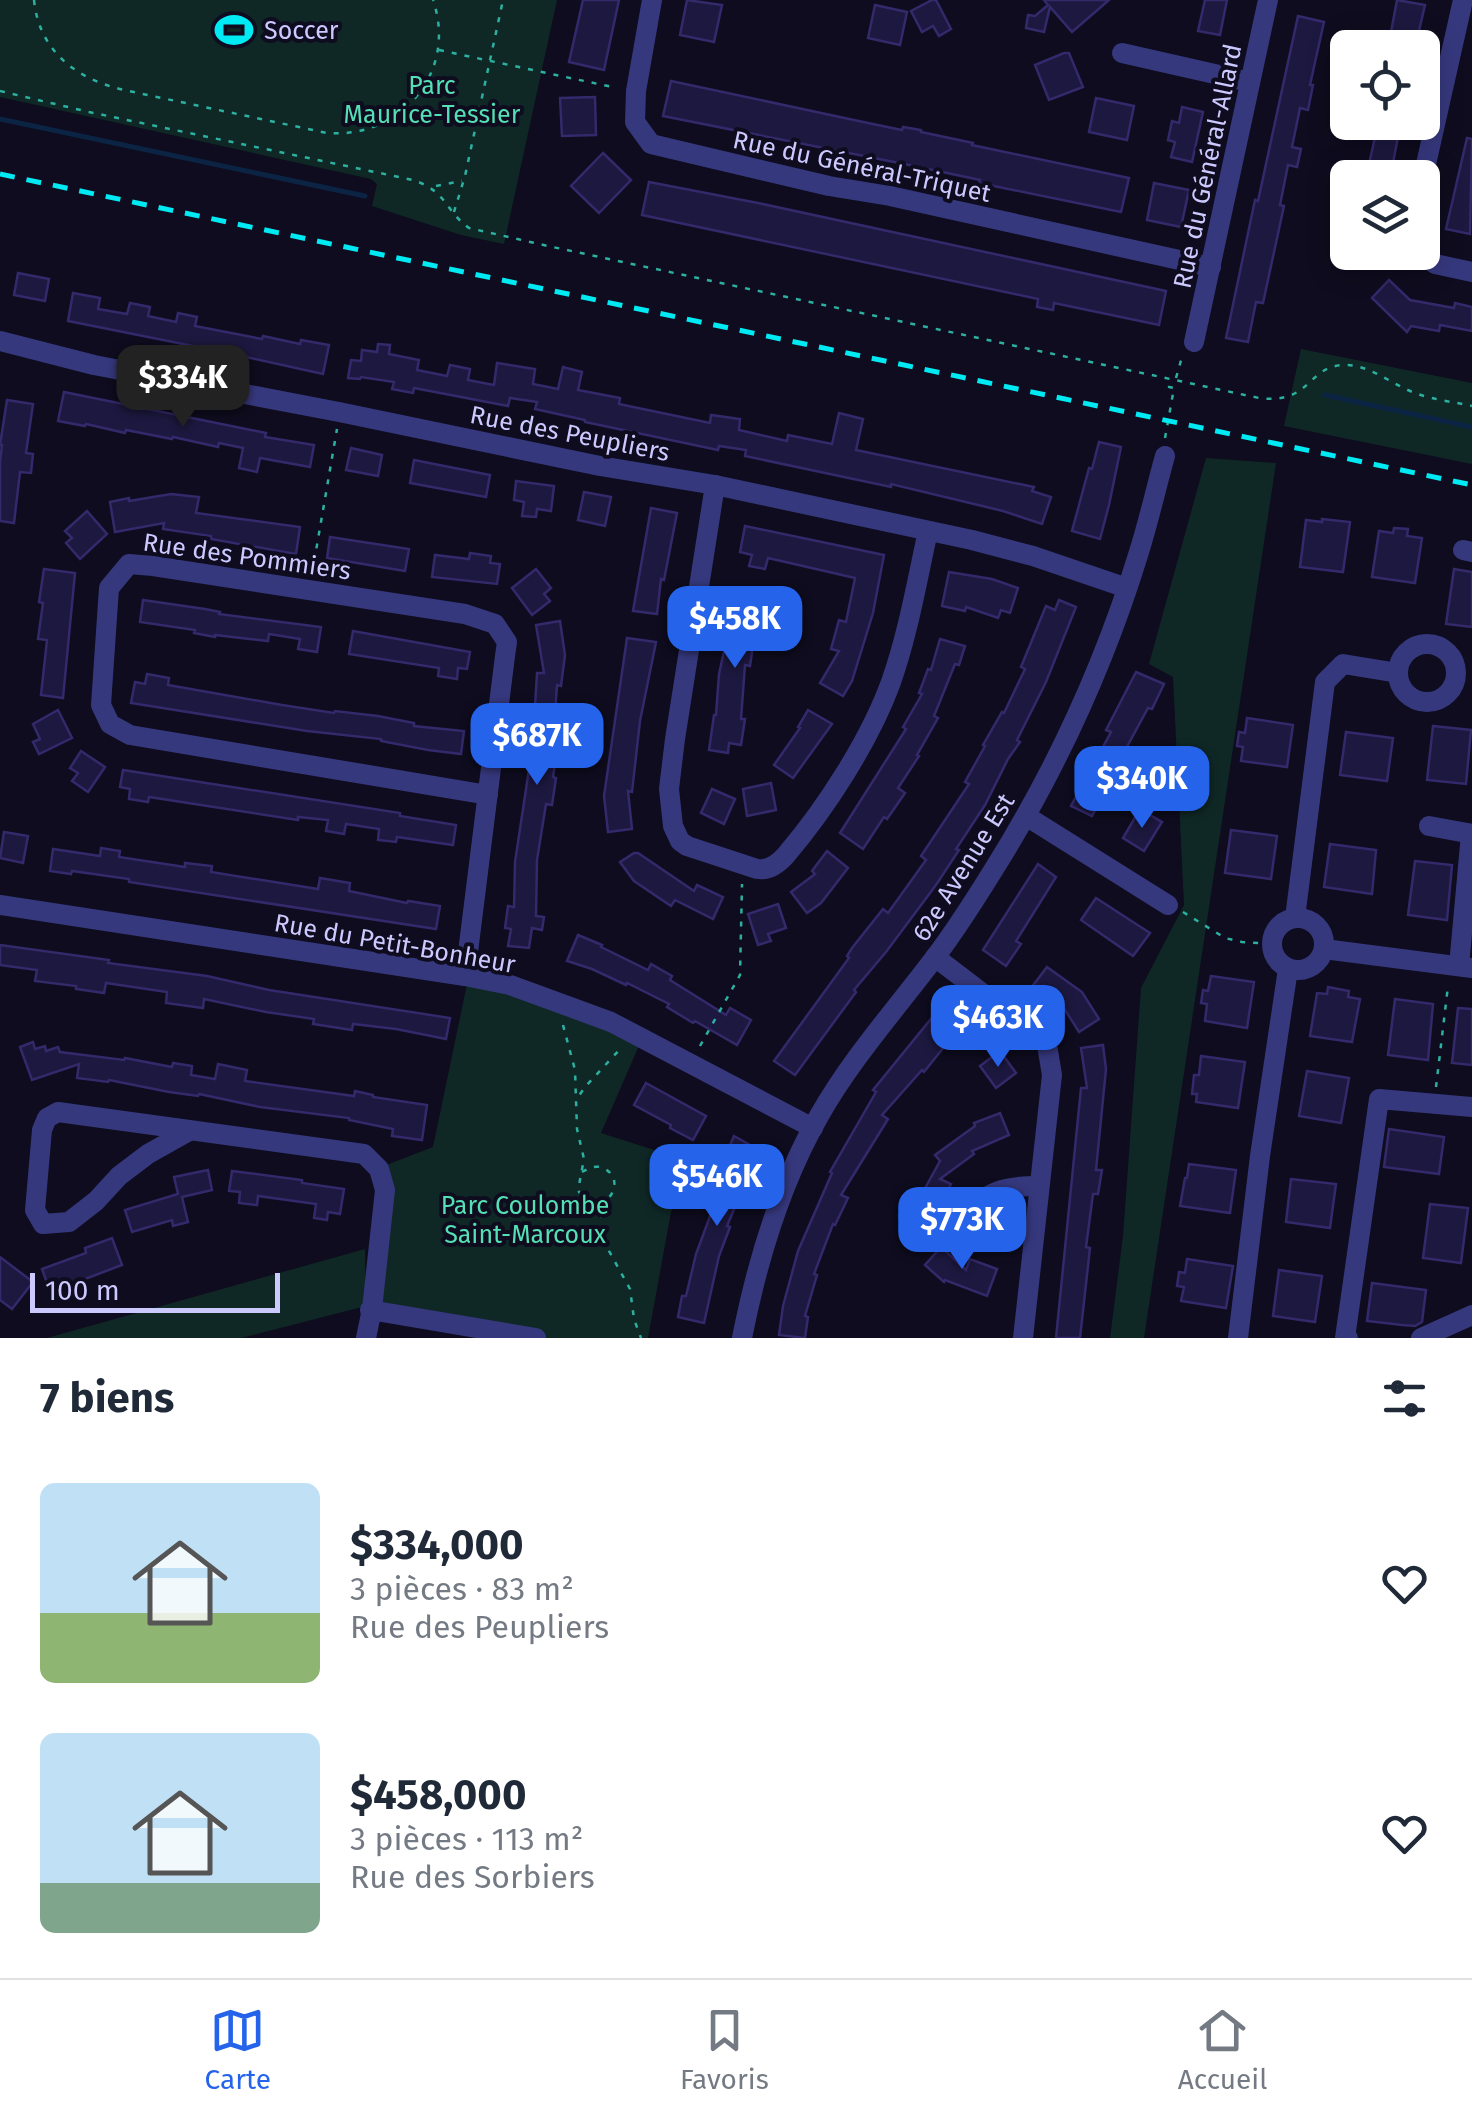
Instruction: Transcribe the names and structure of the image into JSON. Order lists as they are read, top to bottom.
{
  "streets": {
    "street": [
      "Rue du Général-Triquet",
      "Rue du Général-Allard",
      "Rue des Peupliers",
      "Rue des Pommiers",
      "62e Avenue Est",
      "Rue du Petit-Bonheur"
    ]
  },
  "crossings": [
    ["Rue du Général-Triquet", "Rue du Général-Allard"],
    ["Rue des Peupliers", "62e Avenue Est"],
    ["Rue des Pommiers", "Rue du Petit-Bonheur"],
    ["62e Avenue Est", "Rue du Petit-Bonheur"]
  ],
  "parks": ["Parc Maurice-Tessier", "Parc Coulombe Saint-Marcoux"],
  "places": {
    "sports": ["Soccer"]
  },
  "scale_bar": "100 m",
  "page": {
    "price": [
      "$334K",
      "$458K",
      "$687K",
      "$340K",
      "$463K",
      "$546K",
      "$773K"
    ],
    "scale": "100 m",
    "heading": "7 biens",
    "list": [
      {
        "name": "$334,000",
        "note": "3 pièces · 83 m² · Rue des Peupliers"
      },
      {
        "name": "$458,000",
        "note": "3 pièces · 113 m² · Rue des Sorbiers"
      }
    ],
    "tabs": ["Carte", "Favoris", "Accueil"]
  }
}
